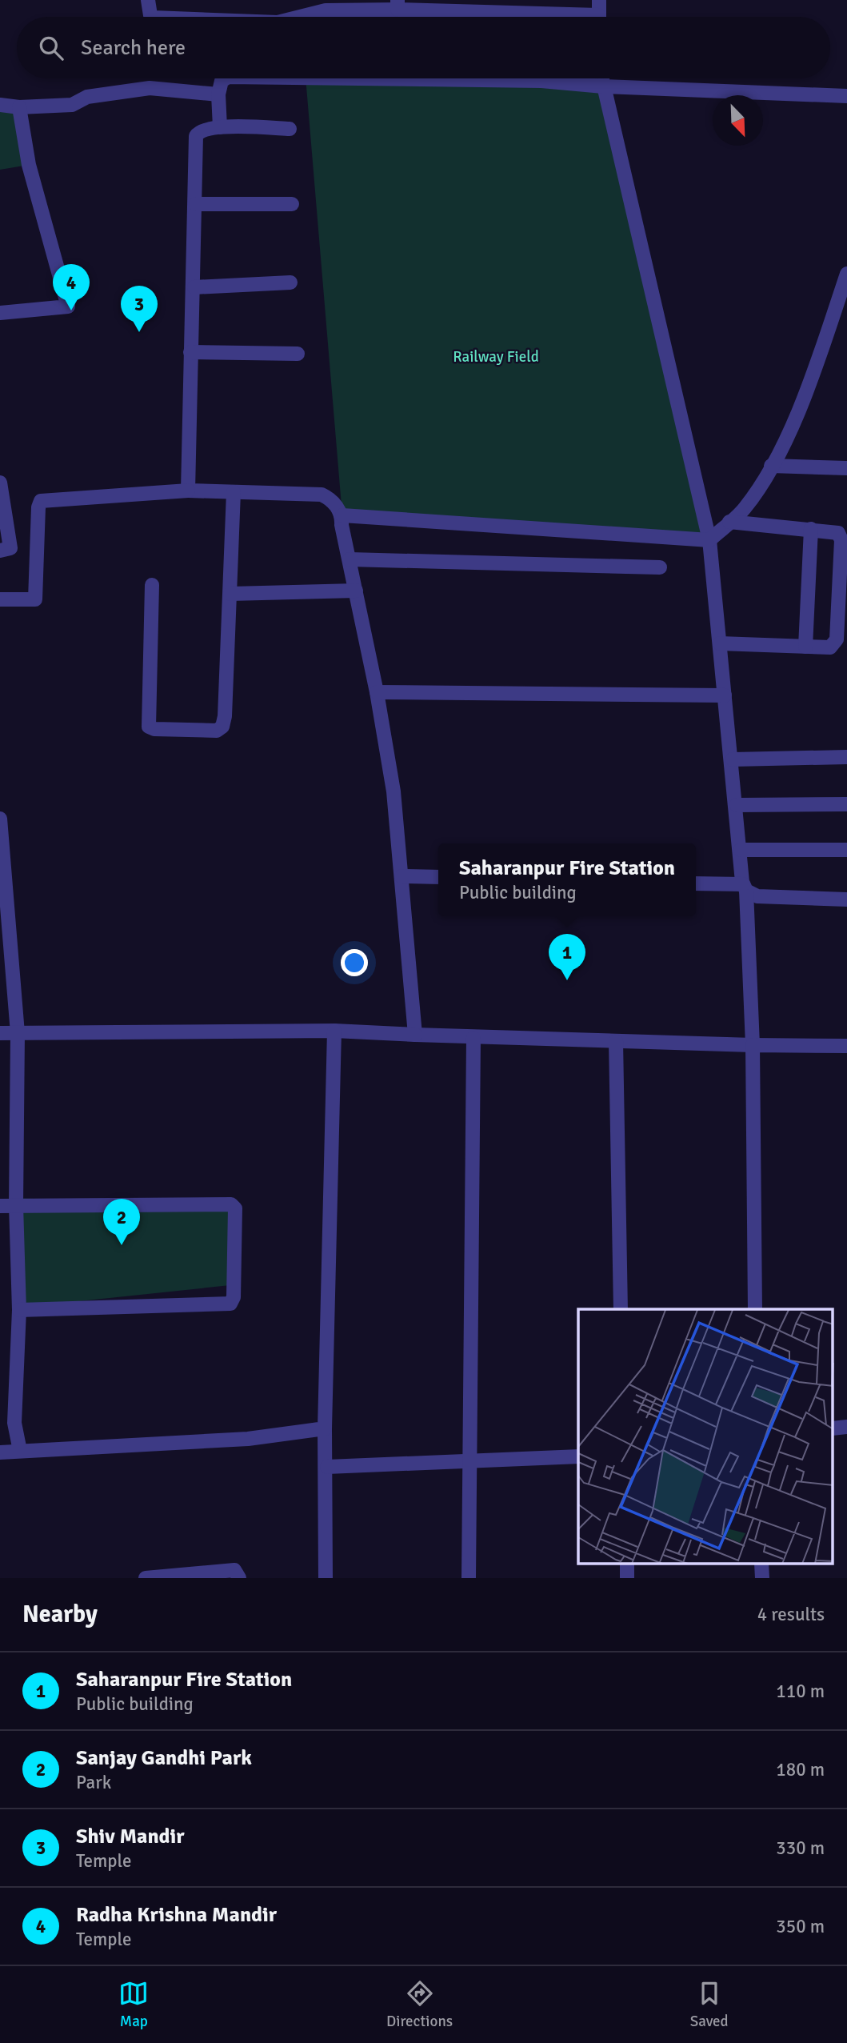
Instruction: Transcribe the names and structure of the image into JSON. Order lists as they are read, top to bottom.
{
  "parks": ["Railway Field"],
  "north": "bottom right",
  "page": {
    "search": "Search here",
    "pins": [
      "4",
      "3",
      "1",
      "2"
    ],
    "popup": ["Saharanpur Fire Station", "Public building"],
    "heading": ["Nearby", "4 results"],
    "list": [
      {
        "mark": "1",
        "name": "Saharanpur Fire Station",
        "note": "Public building",
        "value": "110 m"
      },
      {
        "mark": "2",
        "name": "Sanjay Gandhi Park",
        "note": "Park",
        "value": "180 m"
      },
      {
        "mark": "3",
        "name": "Shiv Mandir",
        "note": "Temple",
        "value": "330 m"
      },
      {
        "mark": "4",
        "name": "Radha Krishna Mandir",
        "note": "Temple",
        "value": "350 m"
      }
    ],
    "nav": ["Map", "Directions", "Saved"]
  }
}
